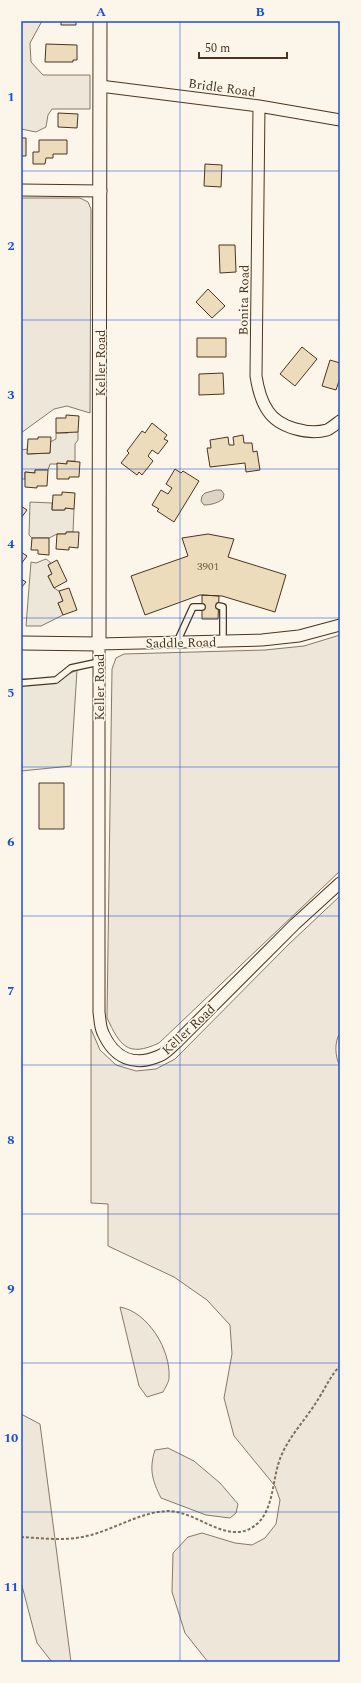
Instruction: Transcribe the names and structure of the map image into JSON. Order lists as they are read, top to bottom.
{
  "streets": {
    "street": [
      "Bridle Road",
      "Bonita Road",
      "Keller Road",
      "Saddle Road"
    ]
  },
  "crossings": [
    ["Bridle Road", "Bonita Road"],
    ["Bridle Road", "Keller Road"],
    ["Keller Road", "Saddle Road"]
  ],
  "house_numbers": ["3901"],
  "scale_bar": "50 m",
  "grid": {
    "columns": ["A", "B"],
    "rows": [
      "1",
      "2",
      "3",
      "4",
      "5",
      "6",
      "7",
      "8",
      "9",
      "10",
      "11"
    ]
  }
}
